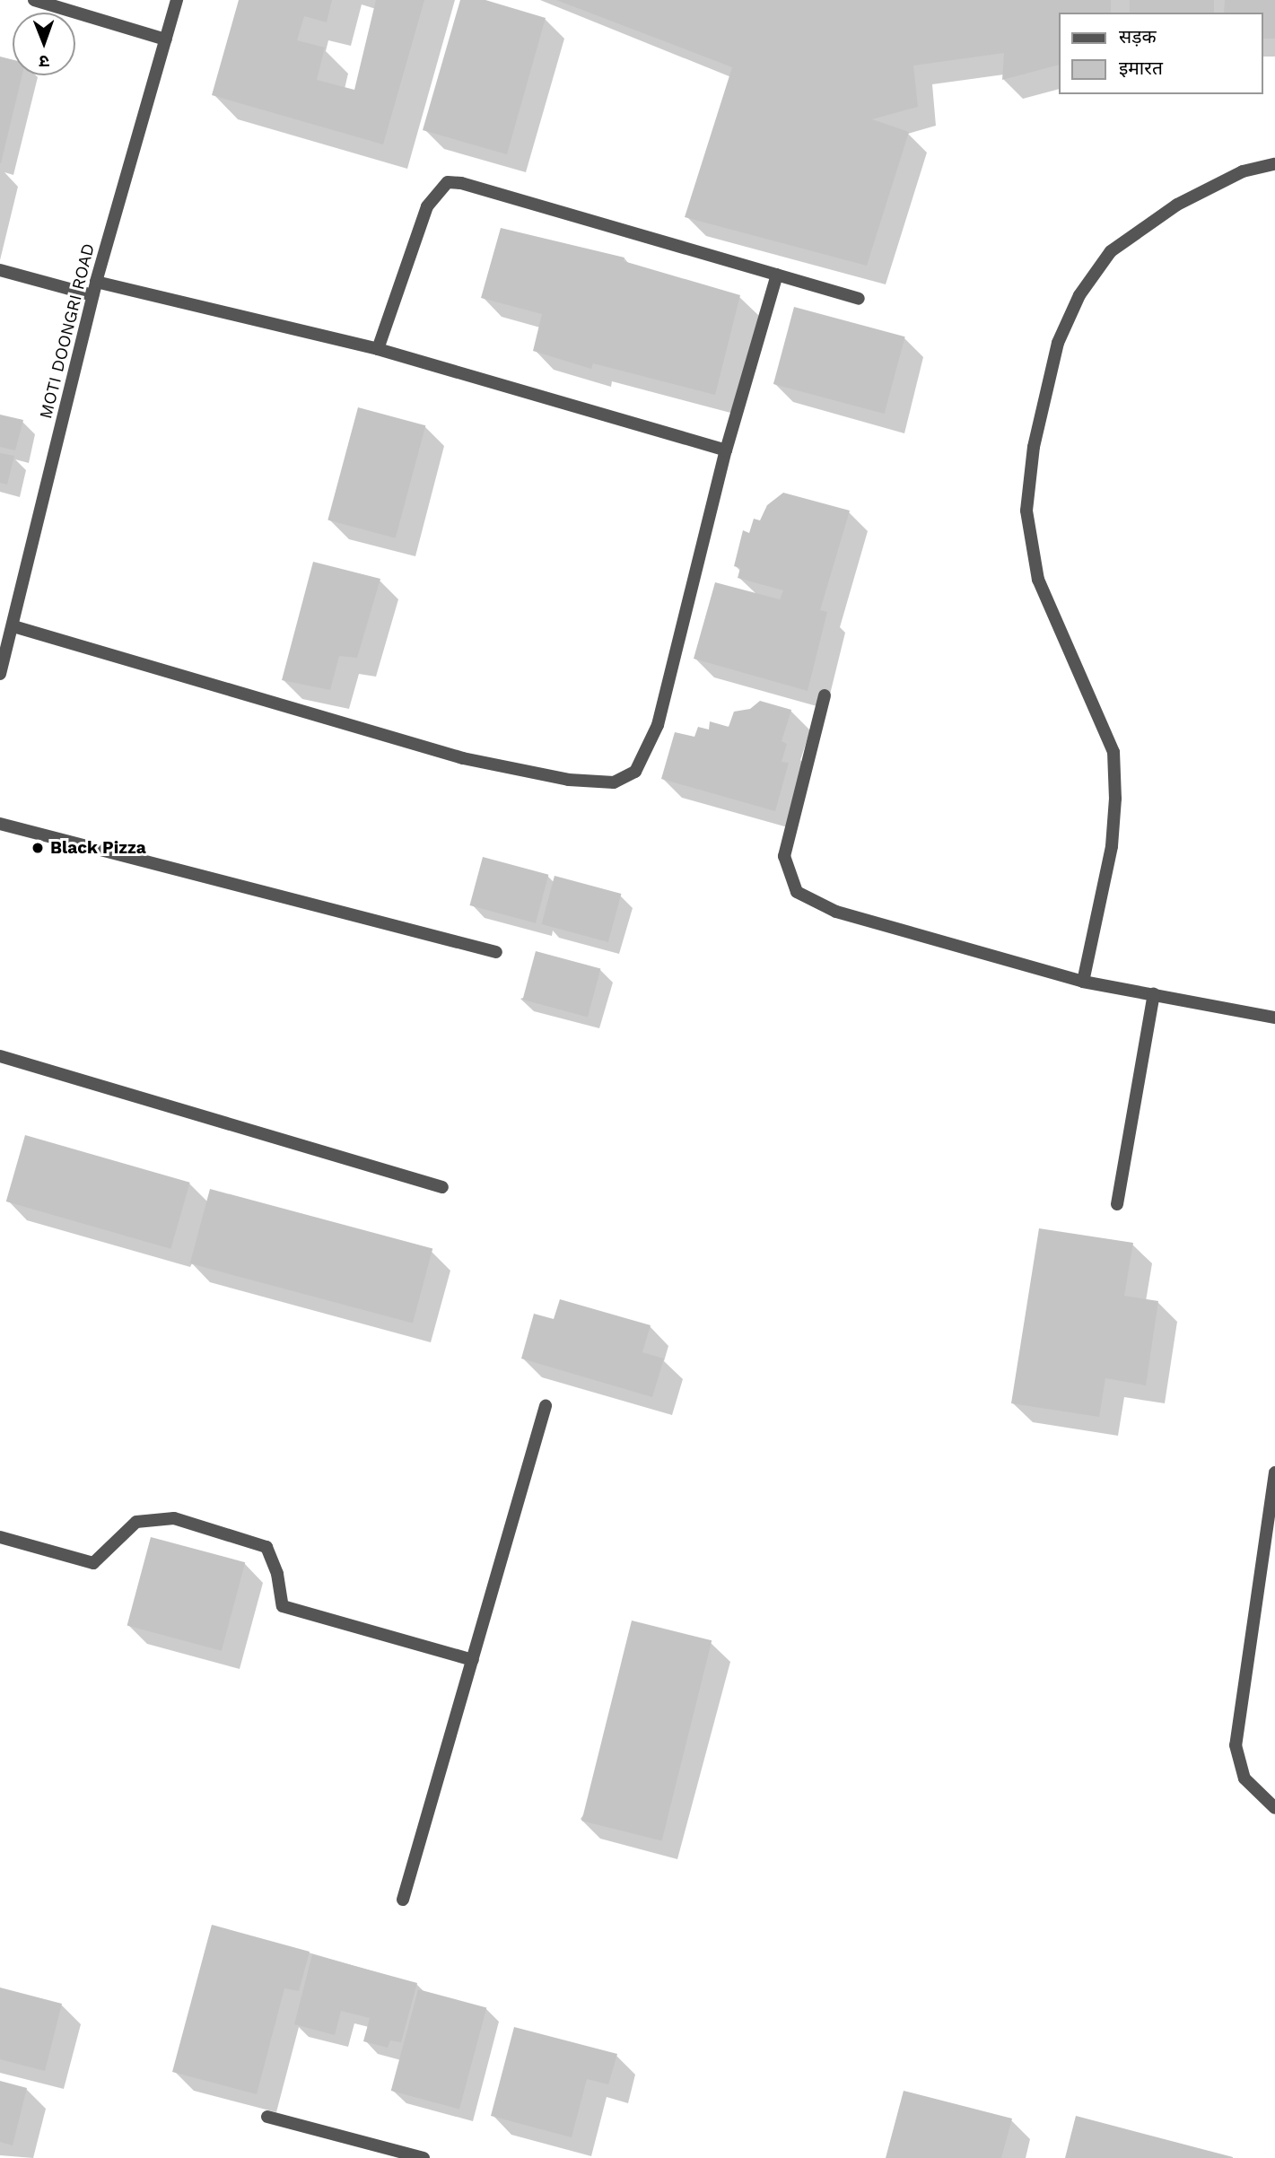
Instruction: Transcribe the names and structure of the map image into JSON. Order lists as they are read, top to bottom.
{
  "streets": {
    "street": ["MOTI DOONGRI ROAD"]
  },
  "places": ["Black Pizza"],
  "legend": ["सड़क", "इमारत"],
  "north": "bottom"
}
